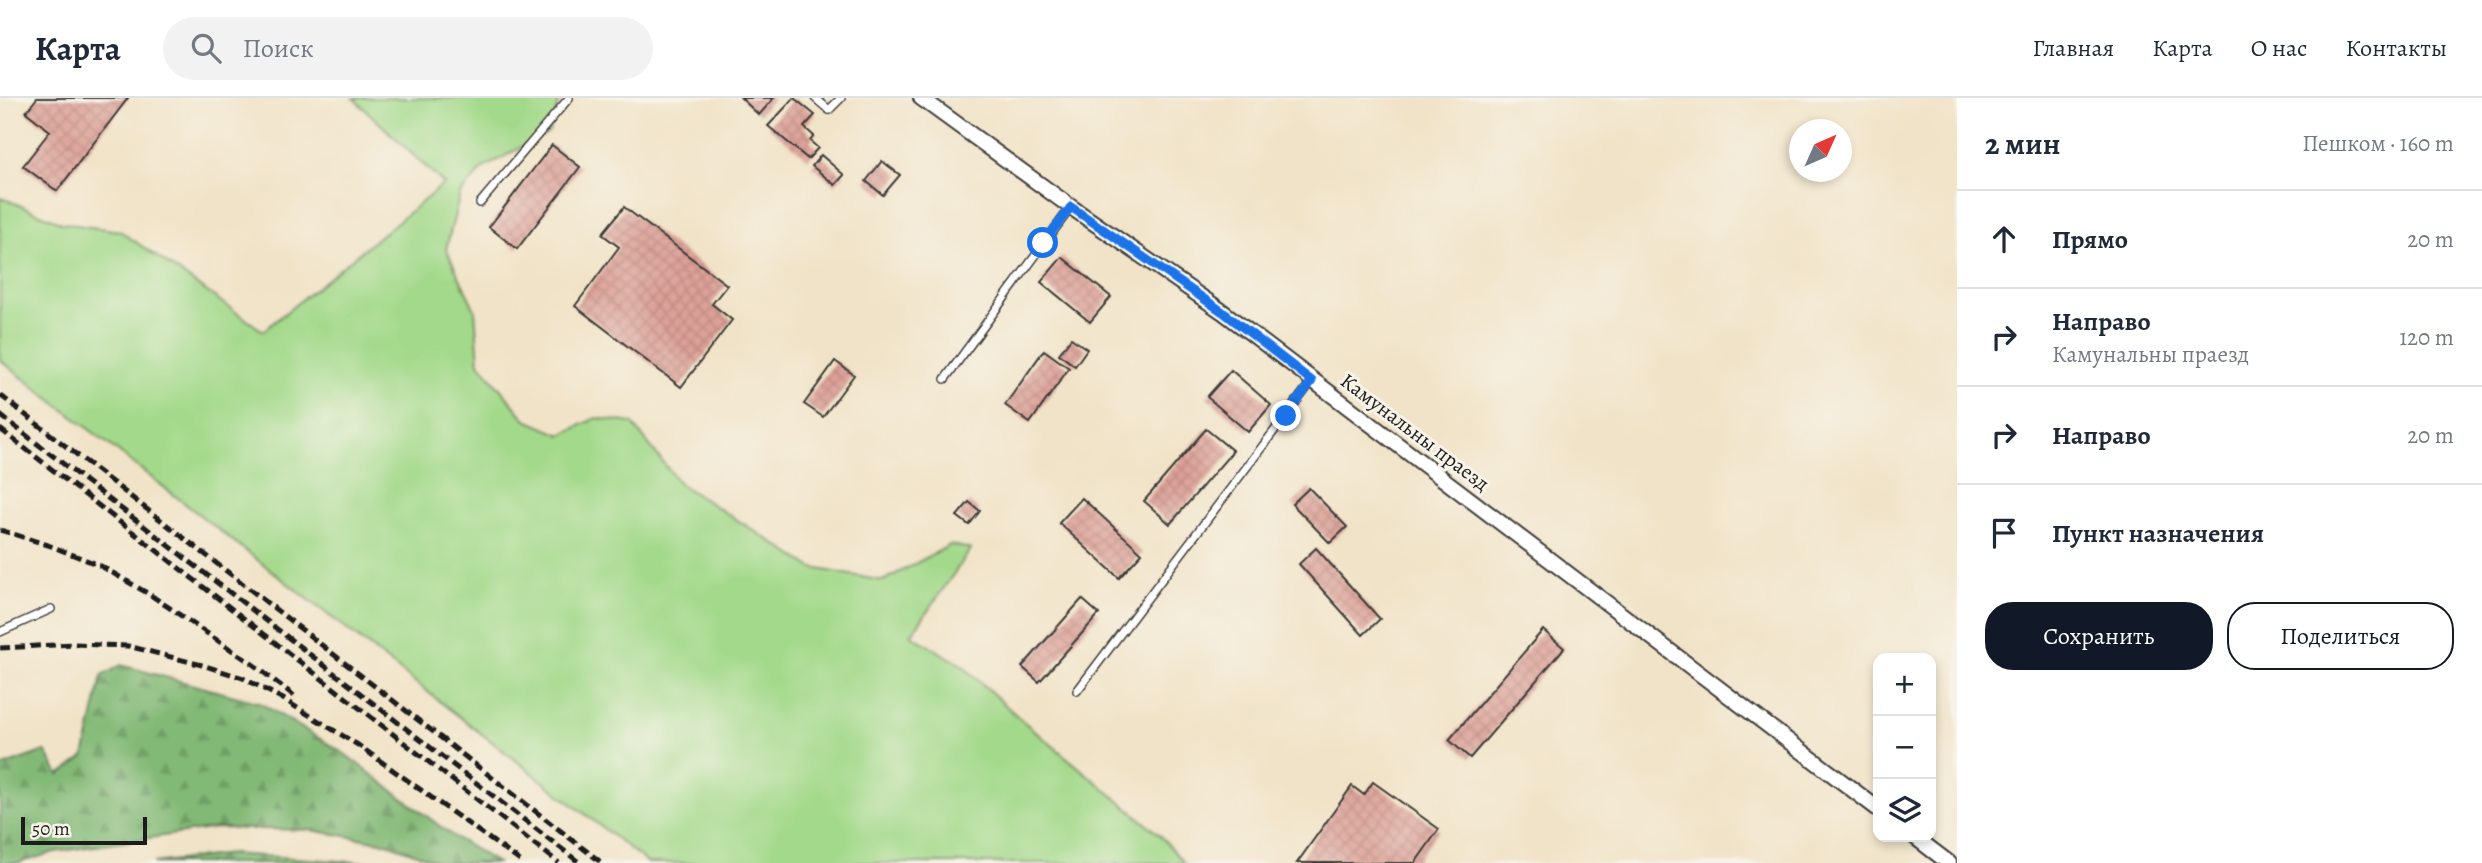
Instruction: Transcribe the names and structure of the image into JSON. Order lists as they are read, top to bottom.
{
  "streets": {
    "street": ["Камунальны праезд"]
  },
  "scale_bar": "50 m",
  "north": "top right",
  "page": {
    "header": "Карта",
    "search": "Поиск",
    "nav": [
      "Главная",
      "Карта",
      "О нас",
      "Контакты"
    ],
    "heading": ["2 мин", "Пешком · 160 m"],
    "list": [
      ["Прямо", "20 m"],
      ["Направо", "Камунальны праезд", "120 m"],
      ["Направо", "20 m"],
      "Пункт назначения"
    ],
    "buttons": ["Сохранить", "Поделиться"],
    "map_buttons": ["+", "−"],
    "scale": "50 m"
  }
}
